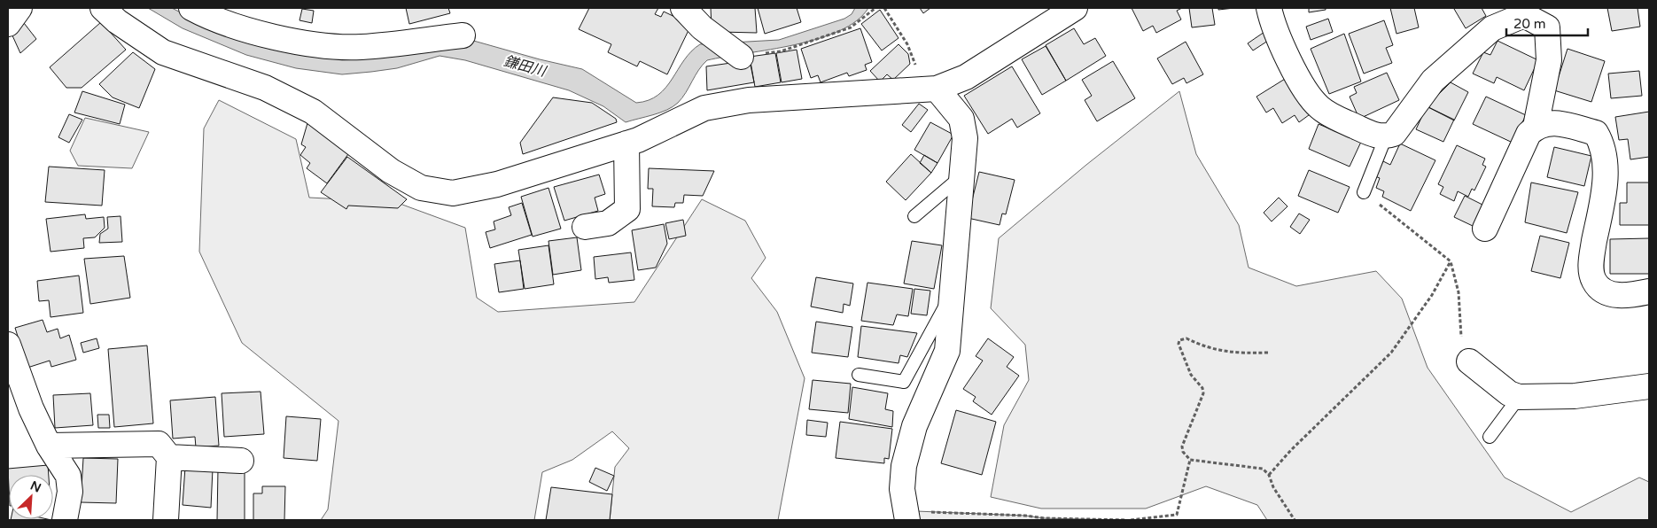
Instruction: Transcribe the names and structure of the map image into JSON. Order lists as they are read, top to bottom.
{
  "water": ["鎌田川"],
  "scale_bar": "20 m",
  "north": "top right"
}
